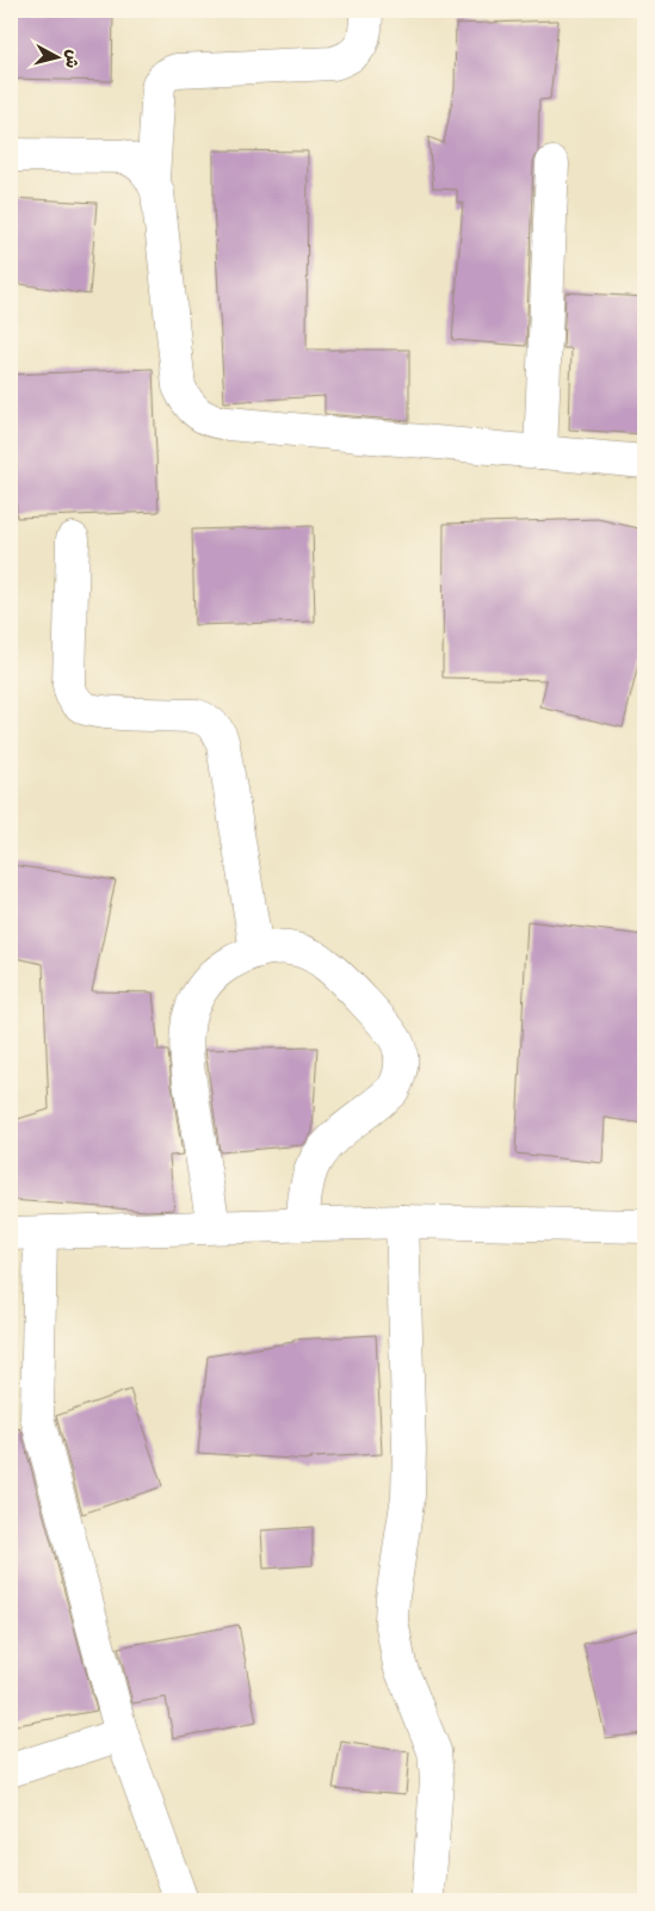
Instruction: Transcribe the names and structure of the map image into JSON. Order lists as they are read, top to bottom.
{
  "north": "right"
}
